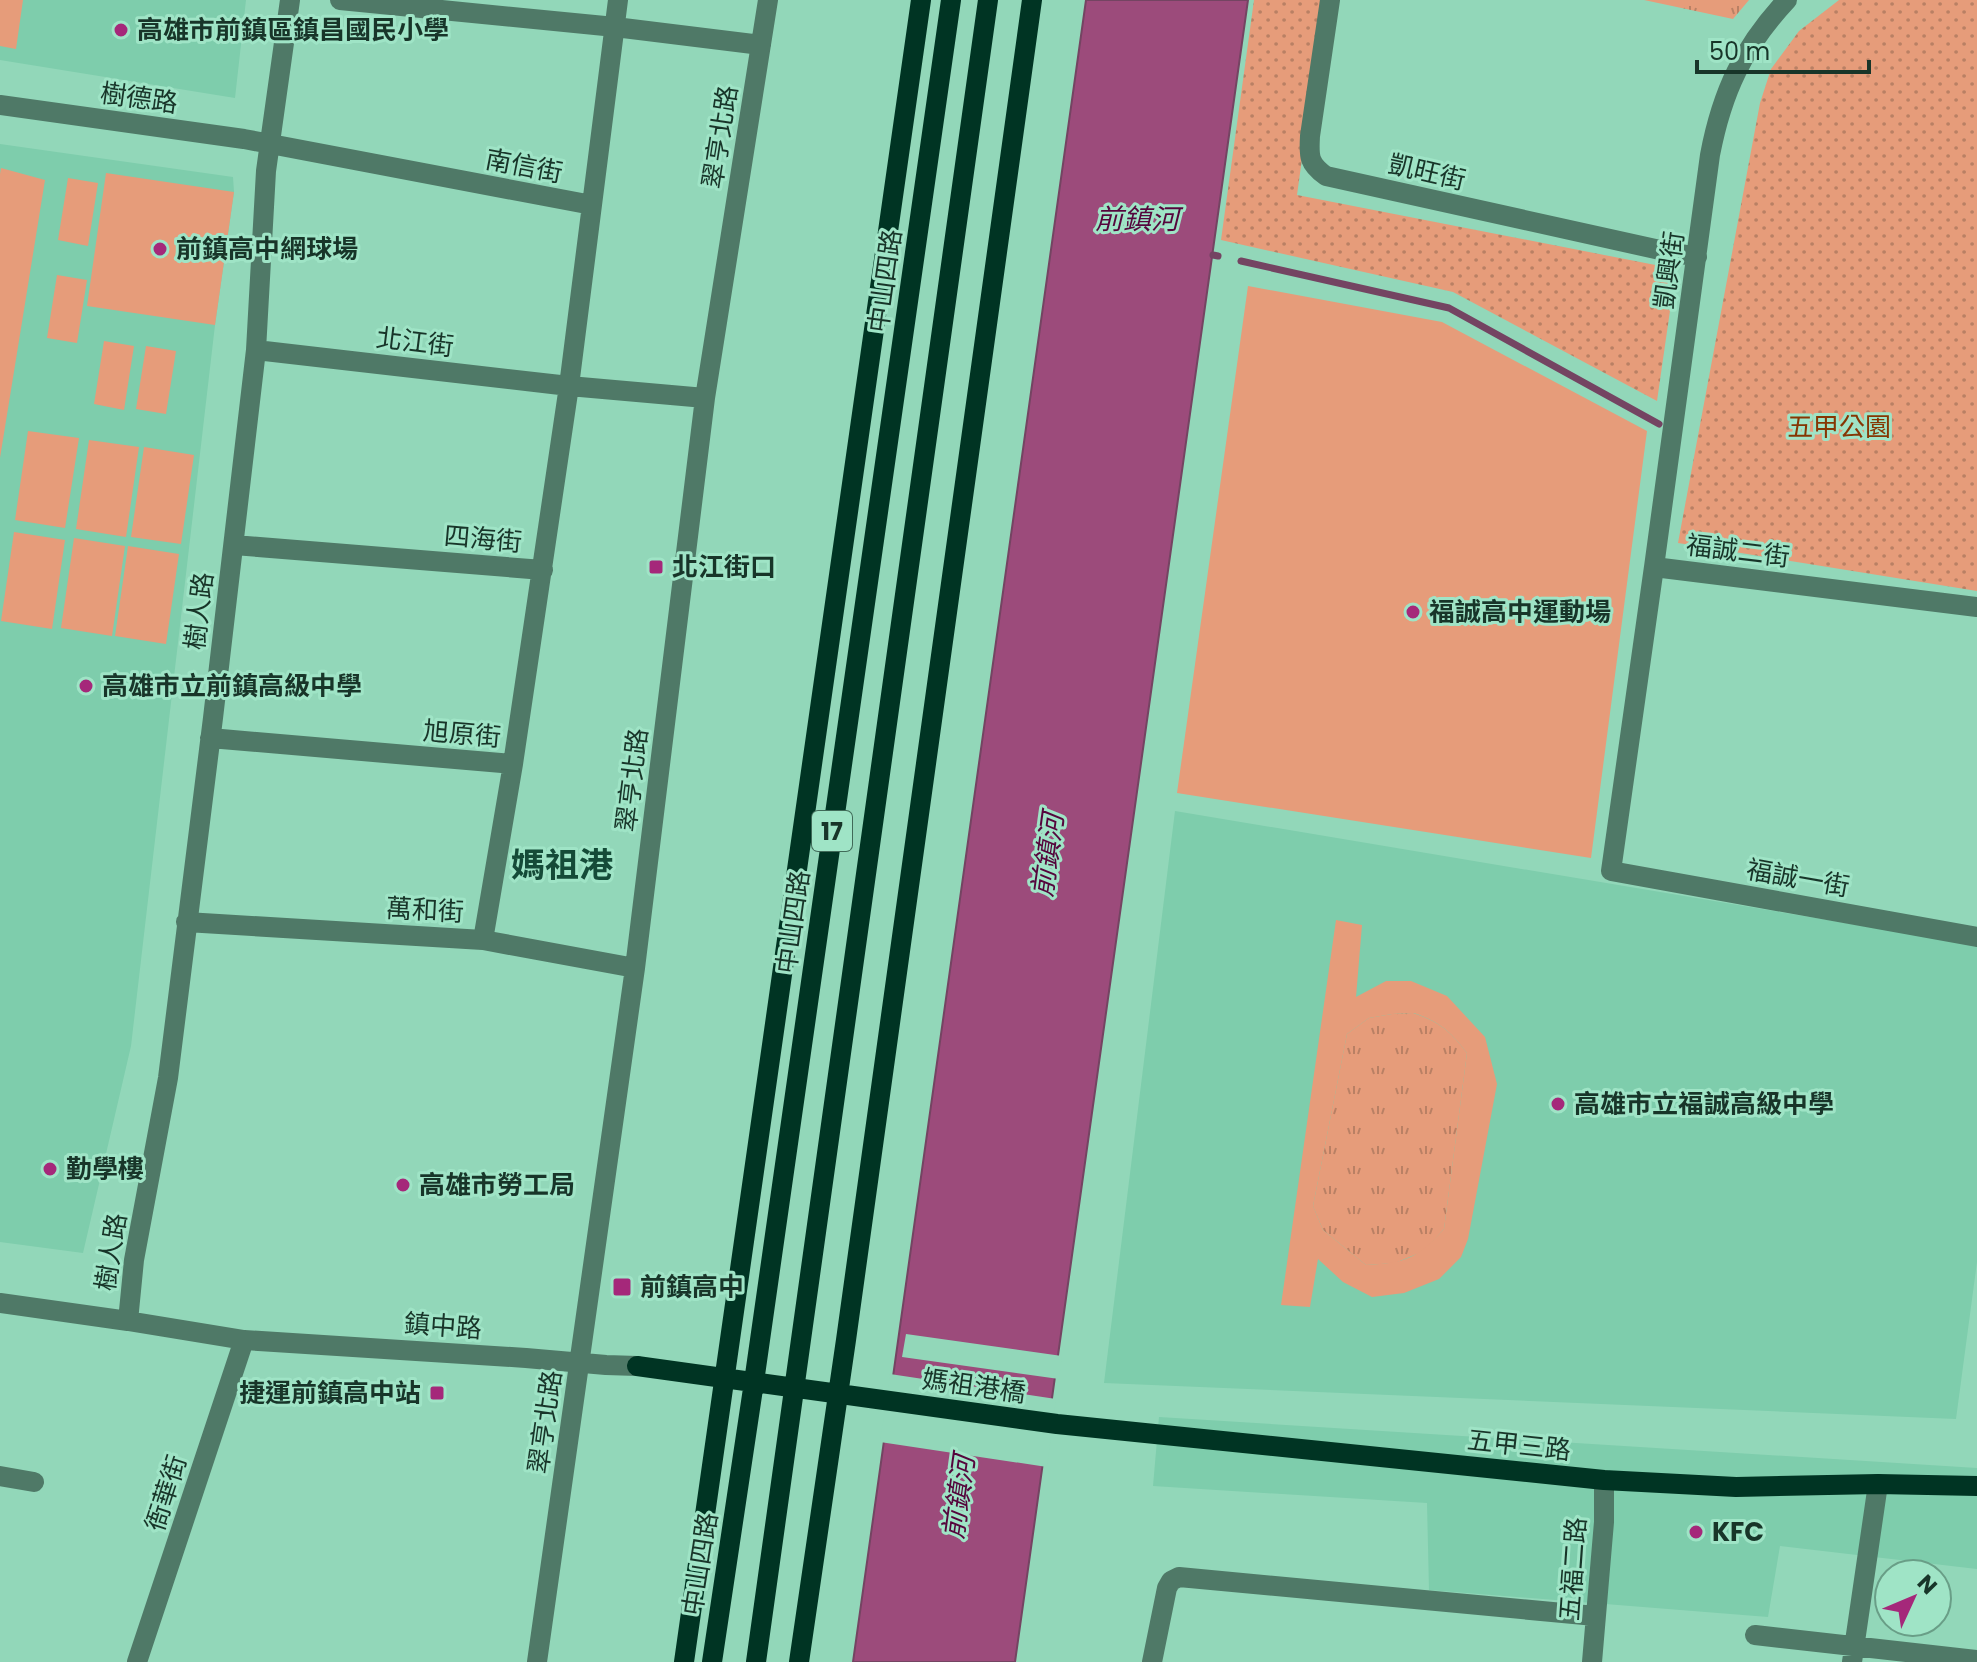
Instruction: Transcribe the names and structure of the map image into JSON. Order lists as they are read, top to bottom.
{
  "streets": {
    "main road": [
      "中山四路",
      "17",
      "鎮中路",
      "媽祖港橋",
      "五甲三路"
    ],
    "street": [
      "樹德路",
      "翠亨北路",
      "南信街",
      "凱旺街",
      "凱興街",
      "北江街",
      "四海街",
      "福誠二街",
      "樹人路",
      "旭原街",
      "福誠一街",
      "萬和街",
      "衙華街",
      "五福二路"
    ]
  },
  "crossings": [
    ["樹德路", "南信街"],
    ["樹德路", "樹人路"],
    ["翠亨北路", "北江街"],
    ["翠亨北路", "鎮中路"],
    ["南信街", "樹人路"],
    ["凱旺街", "凱興街"],
    ["凱興街", "福誠二街"],
    ["中山四路", "鎮中路"],
    ["北江街", "四海街"],
    ["北江街", "樹人路"],
    ["四海街", "樹人路"],
    ["四海街", "旭原街"],
    ["福誠二街", "福誠一街"],
    ["樹人路", "旭原街"],
    ["樹人路", "萬和街"],
    ["樹人路", "鎮中路"],
    ["旭原街", "萬和街"],
    ["17", "鎮中路"],
    ["鎮中路", "媽祖港橋"],
    ["鎮中路", "衙華街"],
    ["媽祖港橋", "五甲三路"],
    ["五甲三路", "五福二路"]
  ],
  "districts": ["媽祖港"],
  "water": ["前鎮河"],
  "parks": ["五甲公園"],
  "places": {
    "other": [
      "高雄市前鎮區鎮昌國民小學",
      "前鎮高中網球場",
      "福誠高中運動場",
      "高雄市立前鎮高級中學",
      "高雄市立福誠高級中學",
      "勤學樓",
      "高雄市勞工局",
      "KFC"
    ],
    "transit": ["北江街口", "前鎮高中", "捷運前鎮高中站"]
  },
  "scale_bar": "50 m",
  "north": "top right"
}
